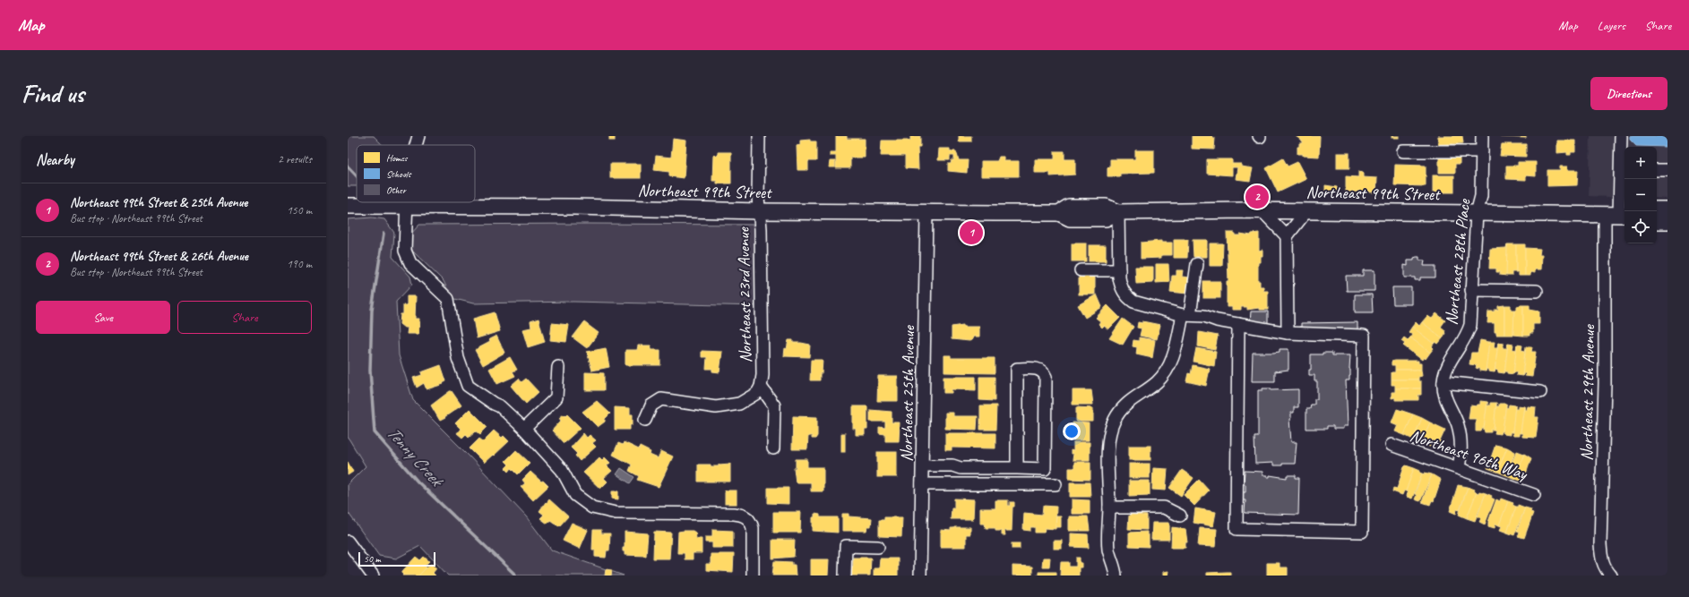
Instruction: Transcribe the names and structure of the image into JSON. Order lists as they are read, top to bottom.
{
  "streets": {
    "main road": ["Northeast 99th Street"],
    "street": [
      "Northeast 28th Place",
      "Northeast 23rd Avenue",
      "Northeast 29th Avenue",
      "Northeast 25th Avenue",
      "Northeast 96th Way"
    ]
  },
  "crossings": [
    ["Northeast 99th Street", "Northeast 28th Place"],
    ["Northeast 99th Street", "Northeast 23rd Avenue"],
    ["Northeast 99th Street", "Northeast 29th Avenue"],
    ["Northeast 99th Street", "Northeast 25th Avenue"],
    ["Northeast 28th Place", "Northeast 96th Way"]
  ],
  "water": ["Tenny Creek"],
  "legend": ["Homes", "Schools", "Other"],
  "scale_bar": "50 m",
  "page": {
    "header": "Map",
    "nav": ["Map", "Layers", "Share"],
    "buttons": [
      "Directions",
      ["Save", "Share"]
    ],
    "title": "Find us",
    "heading": ["Nearby", "2 results"],
    "map_buttons": ["+", "−"],
    "list": [
      {
        "mark": "1",
        "name": "Northeast 99th Street & 25th Avenue",
        "note": "Bus stop · Northeast 99th Street",
        "value": "150 m"
      },
      {
        "mark": "2",
        "name": "Northeast 99th Street & 26th Avenue",
        "note": "Bus stop · Northeast 99th Street",
        "value": "190 m"
      }
    ],
    "pins": ["2", "1"],
    "scale": "50 m"
  }
}
